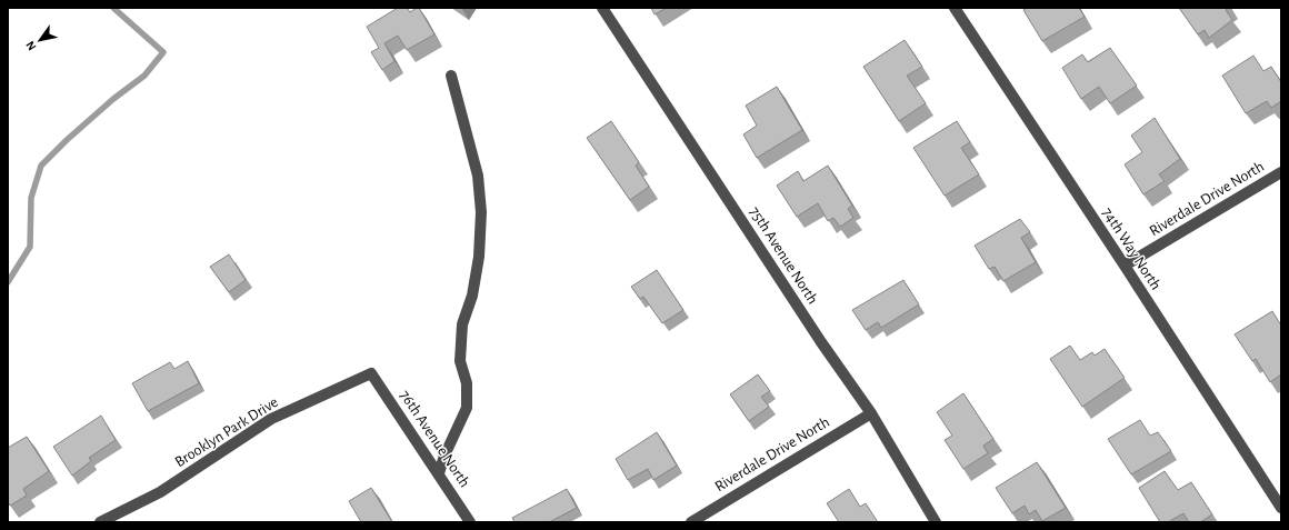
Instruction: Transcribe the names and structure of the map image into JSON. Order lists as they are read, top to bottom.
{
  "streets": {
    "street": [
      "Riverdale Drive North",
      "74th Way North",
      "75th Avenue North",
      "Brooklyn Park Drive",
      "76th Avenue North"
    ]
  },
  "crossings": [
    ["Riverdale Drive North", "74th Way North"],
    ["Riverdale Drive North", "75th Avenue North"],
    ["Brooklyn Park Drive", "76th Avenue North"]
  ],
  "north": "bottom left"
}
